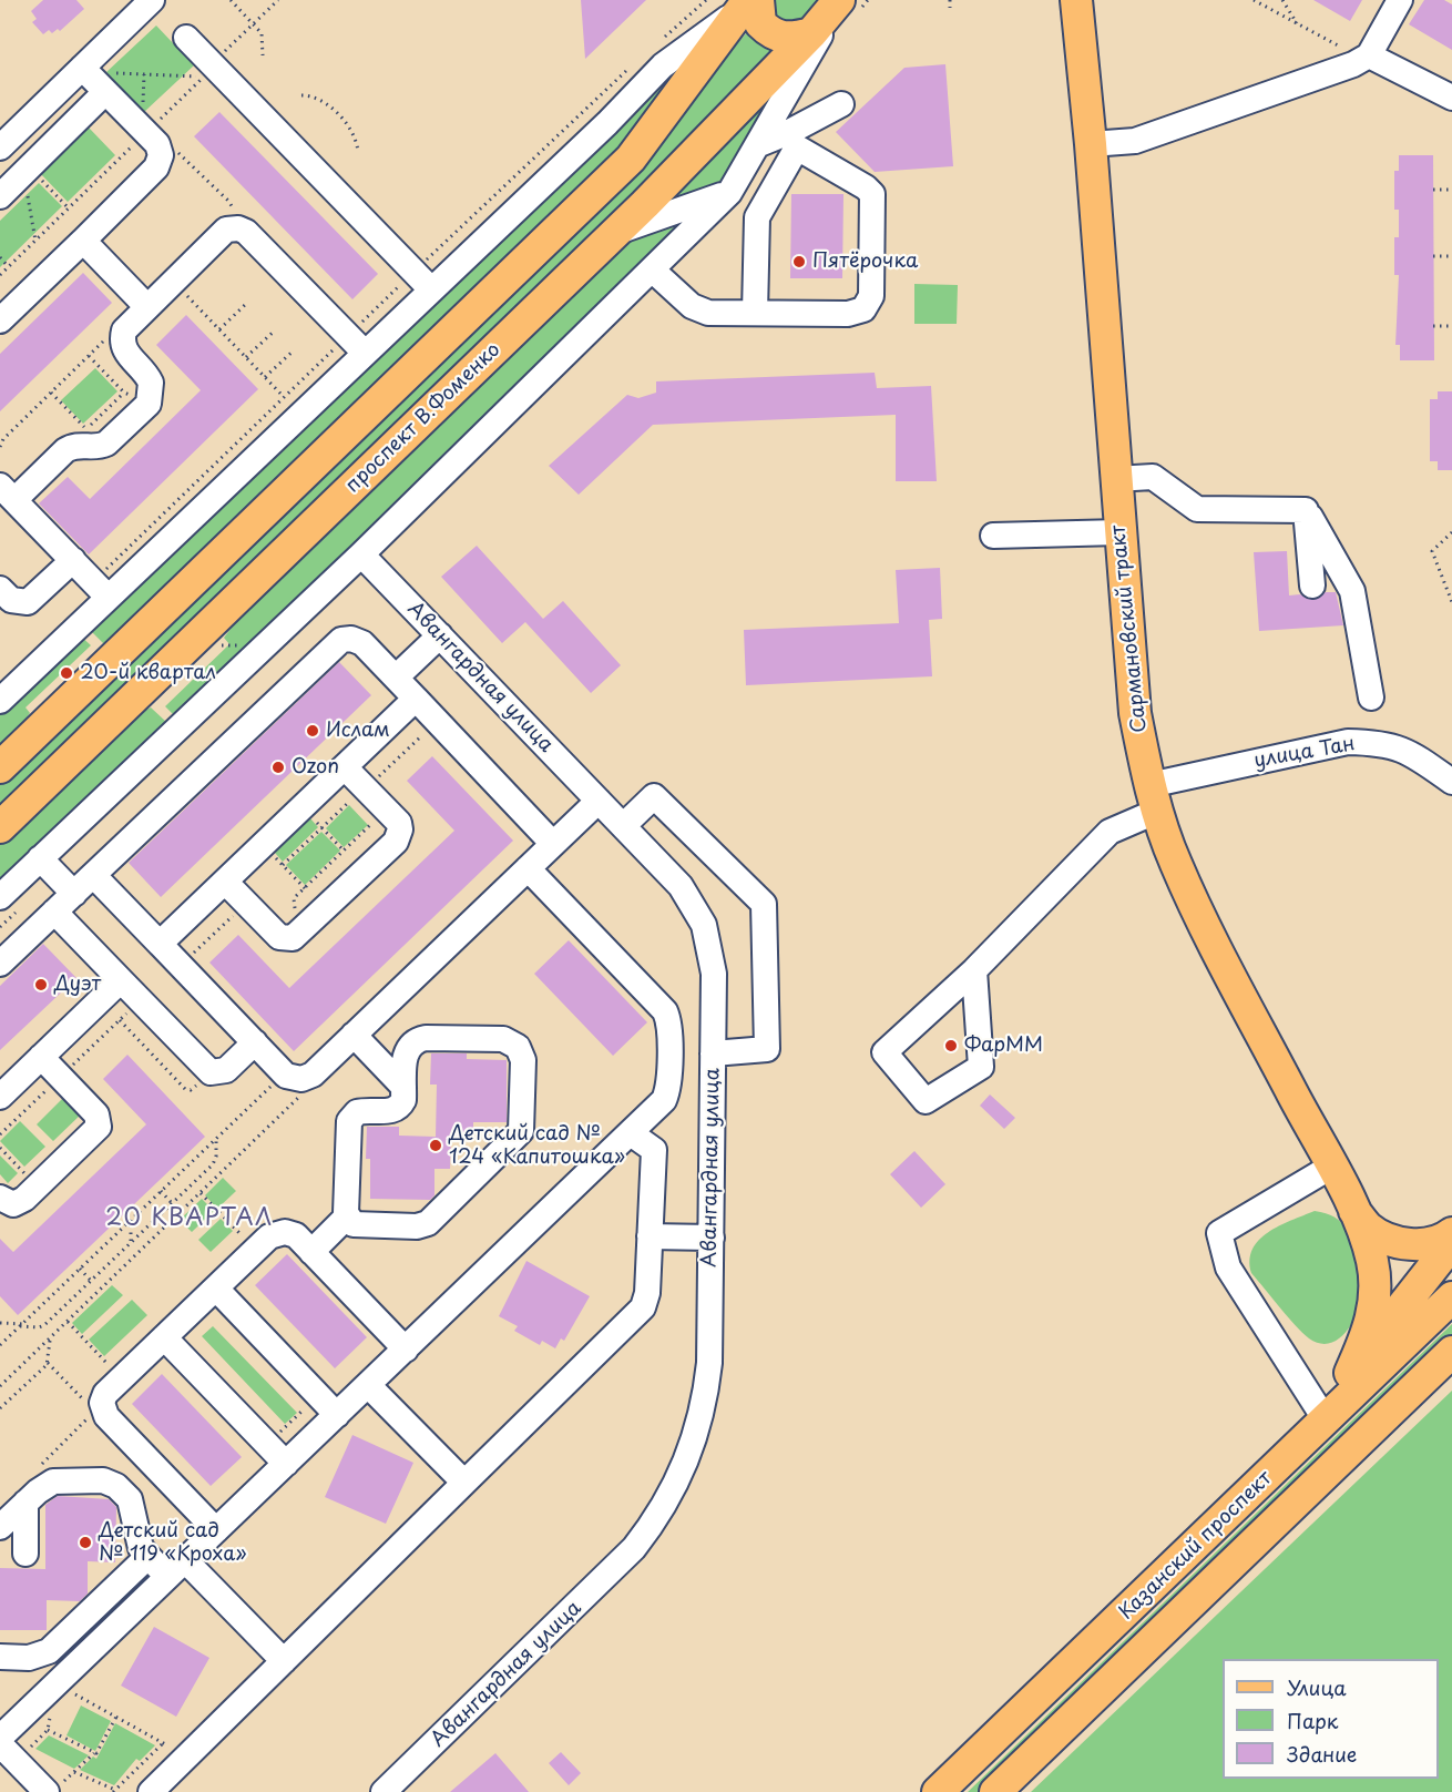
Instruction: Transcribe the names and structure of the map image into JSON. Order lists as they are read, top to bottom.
{
  "streets": {
    "main road": ["проспект В.Фоменко", "Сармановский тракт", "Казанский проспект"],
    "street": ["Авангардная улица", "улица Тан"]
  },
  "crossings": [
    ["Сармановский тракт", "улица Тан"]
  ],
  "districts": ["20 КВАРТАЛ"],
  "places": [
    "Пятёрочка",
    "20-й квартал",
    "Ислам",
    "Ozon",
    "Дуэт",
    "ФарММ",
    "Детский сад № 124 «Капитошка»",
    "Детский сад № 119 «Кроха»"
  ],
  "legend": ["Улица", "Парк", "Здание"]
}
